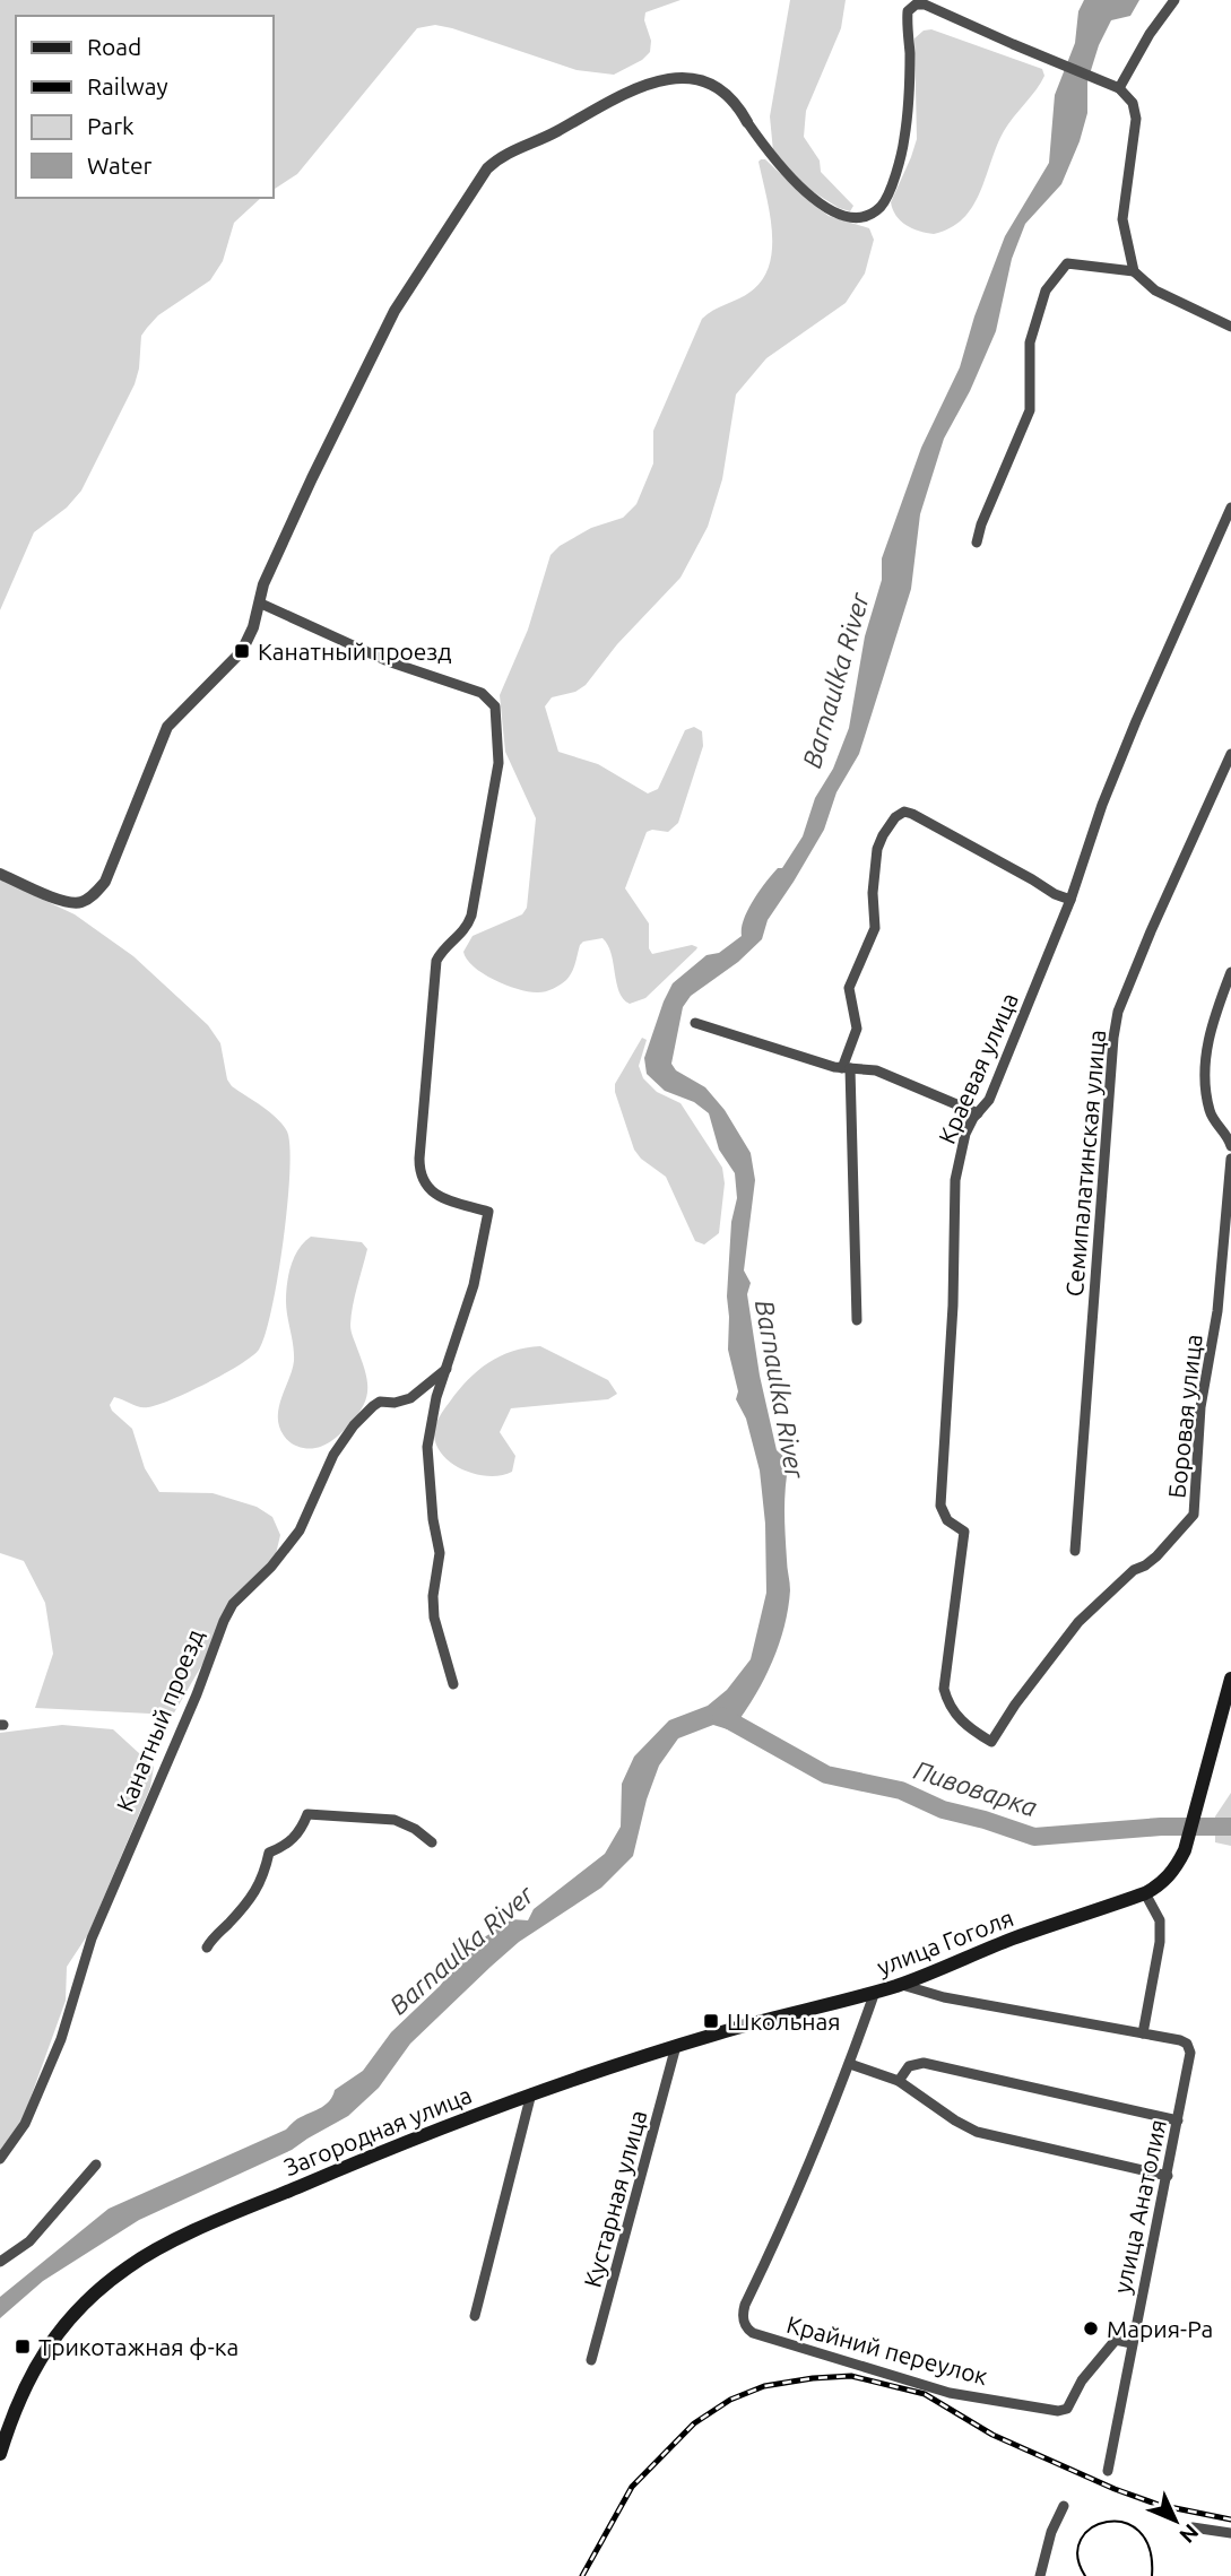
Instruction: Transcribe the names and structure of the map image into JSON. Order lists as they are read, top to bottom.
{
  "streets": {
    "main road": ["улица Гоголя", "Загородная улица"],
    "street": [
      "Краевая улица",
      "Семипалатинская улица",
      "Боровая улица",
      "Канатный проезд",
      "Кустарная улица",
      "улица Анатолия",
      "Крайний переулок"
    ]
  },
  "crossings": [
    ["Краевая улица", "Боровая улица"],
    ["улица Гоголя", "Загородная улица"],
    ["улица Гоголя", "Крайний переулок"],
    ["Загородная улица", "Кустарная улица"],
    ["улица Анатолия", "Крайний переулок"]
  ],
  "water": ["Barnaulka River", "Пивоварка"],
  "places": {
    "transit": ["Канатный проезд", "Школьная", "Трикотажная ф-ка"],
    "other": ["Мария-Ра"]
  },
  "legend": [
    "Road",
    "Railway",
    "Park",
    "Water"
  ],
  "north": "bottom right"
}
